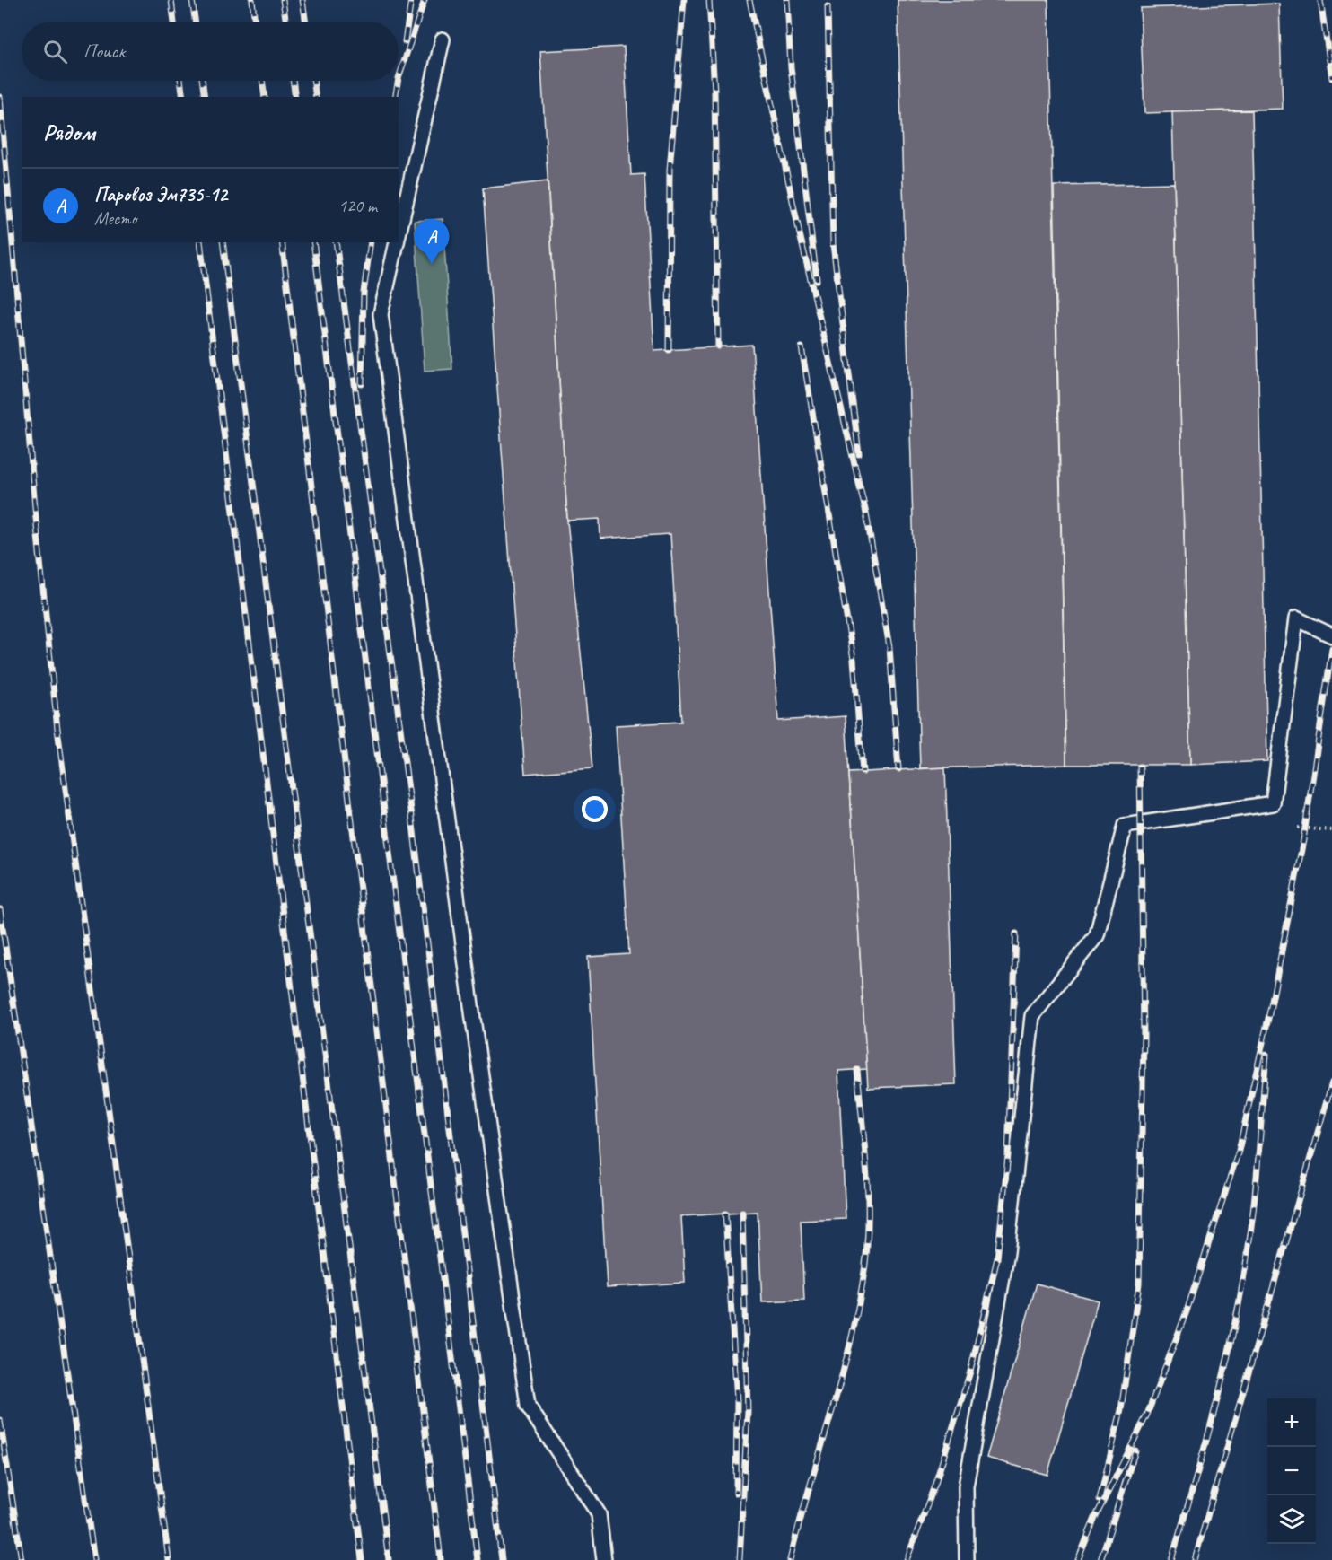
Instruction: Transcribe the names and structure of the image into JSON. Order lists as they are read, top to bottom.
{
  "page": {
    "search": "Поиск",
    "heading": "Рядом",
    "list": [
      {
        "mark": "A",
        "name": "Паровоз Эм735-12",
        "note": "Место",
        "value": "120 m"
      }
    ],
    "pins": "A",
    "map_buttons": ["+", "−"]
  }
}
